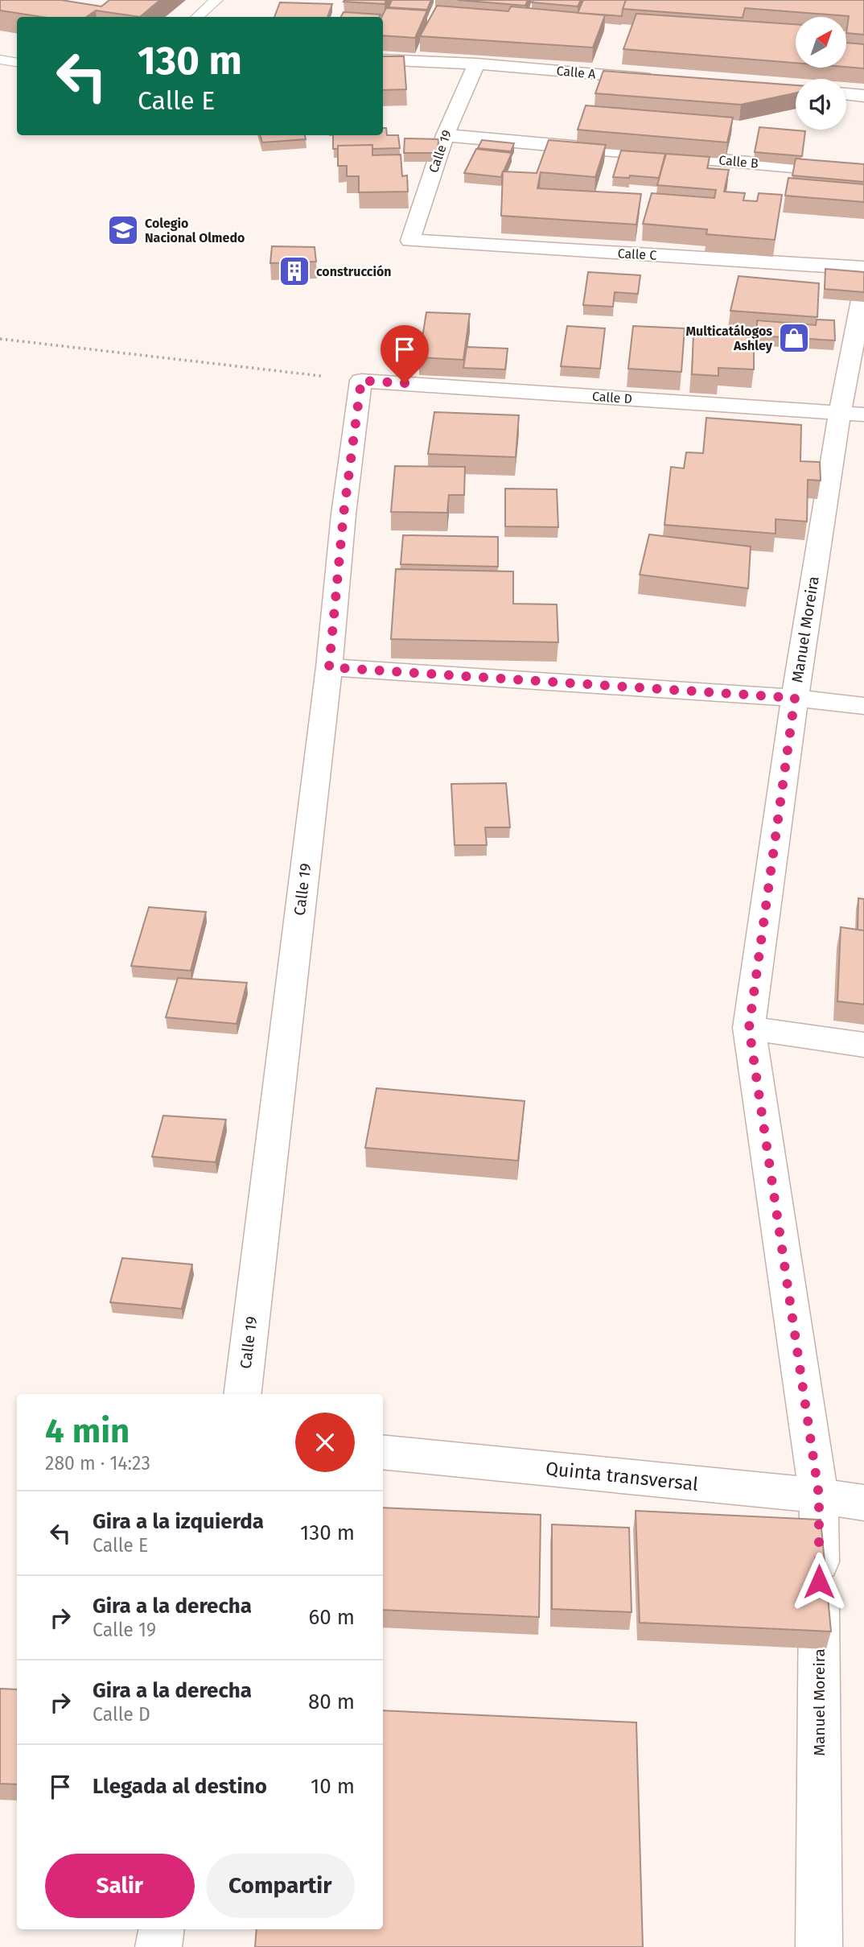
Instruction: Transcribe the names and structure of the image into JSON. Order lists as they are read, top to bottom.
{
  "streets": {
    "street": [
      "Calle A",
      "Calle 19",
      "Calle B",
      "Calle C",
      "Calle D",
      "Manuel Moreira",
      "Quinta transversal"
    ]
  },
  "crossings": [
    ["Calle A", "Calle 19"],
    ["Calle 19", "Calle B"],
    ["Calle 19", "Calle C"],
    ["Calle 19", "Calle D"],
    ["Calle D", "Manuel Moreira"],
    ["Manuel Moreira", "Quinta transversal"]
  ],
  "places": {
    "school or university": ["Colegio Nacional Olmedo"],
    "building": ["construcción"],
    "shop": ["Multicatálogos Ashley"]
  },
  "north": "top right",
  "page": {
    "turn": ["130 m", "Calle E"],
    "heading": ["4 min", "280 m · 14:23"],
    "list": [
      {
        "name": "Gira a la izquierda",
        "note": "Calle E",
        "value": "130 m"
      },
      {
        "name": "Gira a la derecha",
        "note": "Calle 19",
        "value": "60 m"
      },
      {
        "name": "Gira a la derecha",
        "note": "Calle D",
        "value": "80 m"
      },
      {
        "name": "Llegada al destino",
        "value": "10 m"
      }
    ],
    "buttons": ["Salir", "Compartir"]
  }
}
